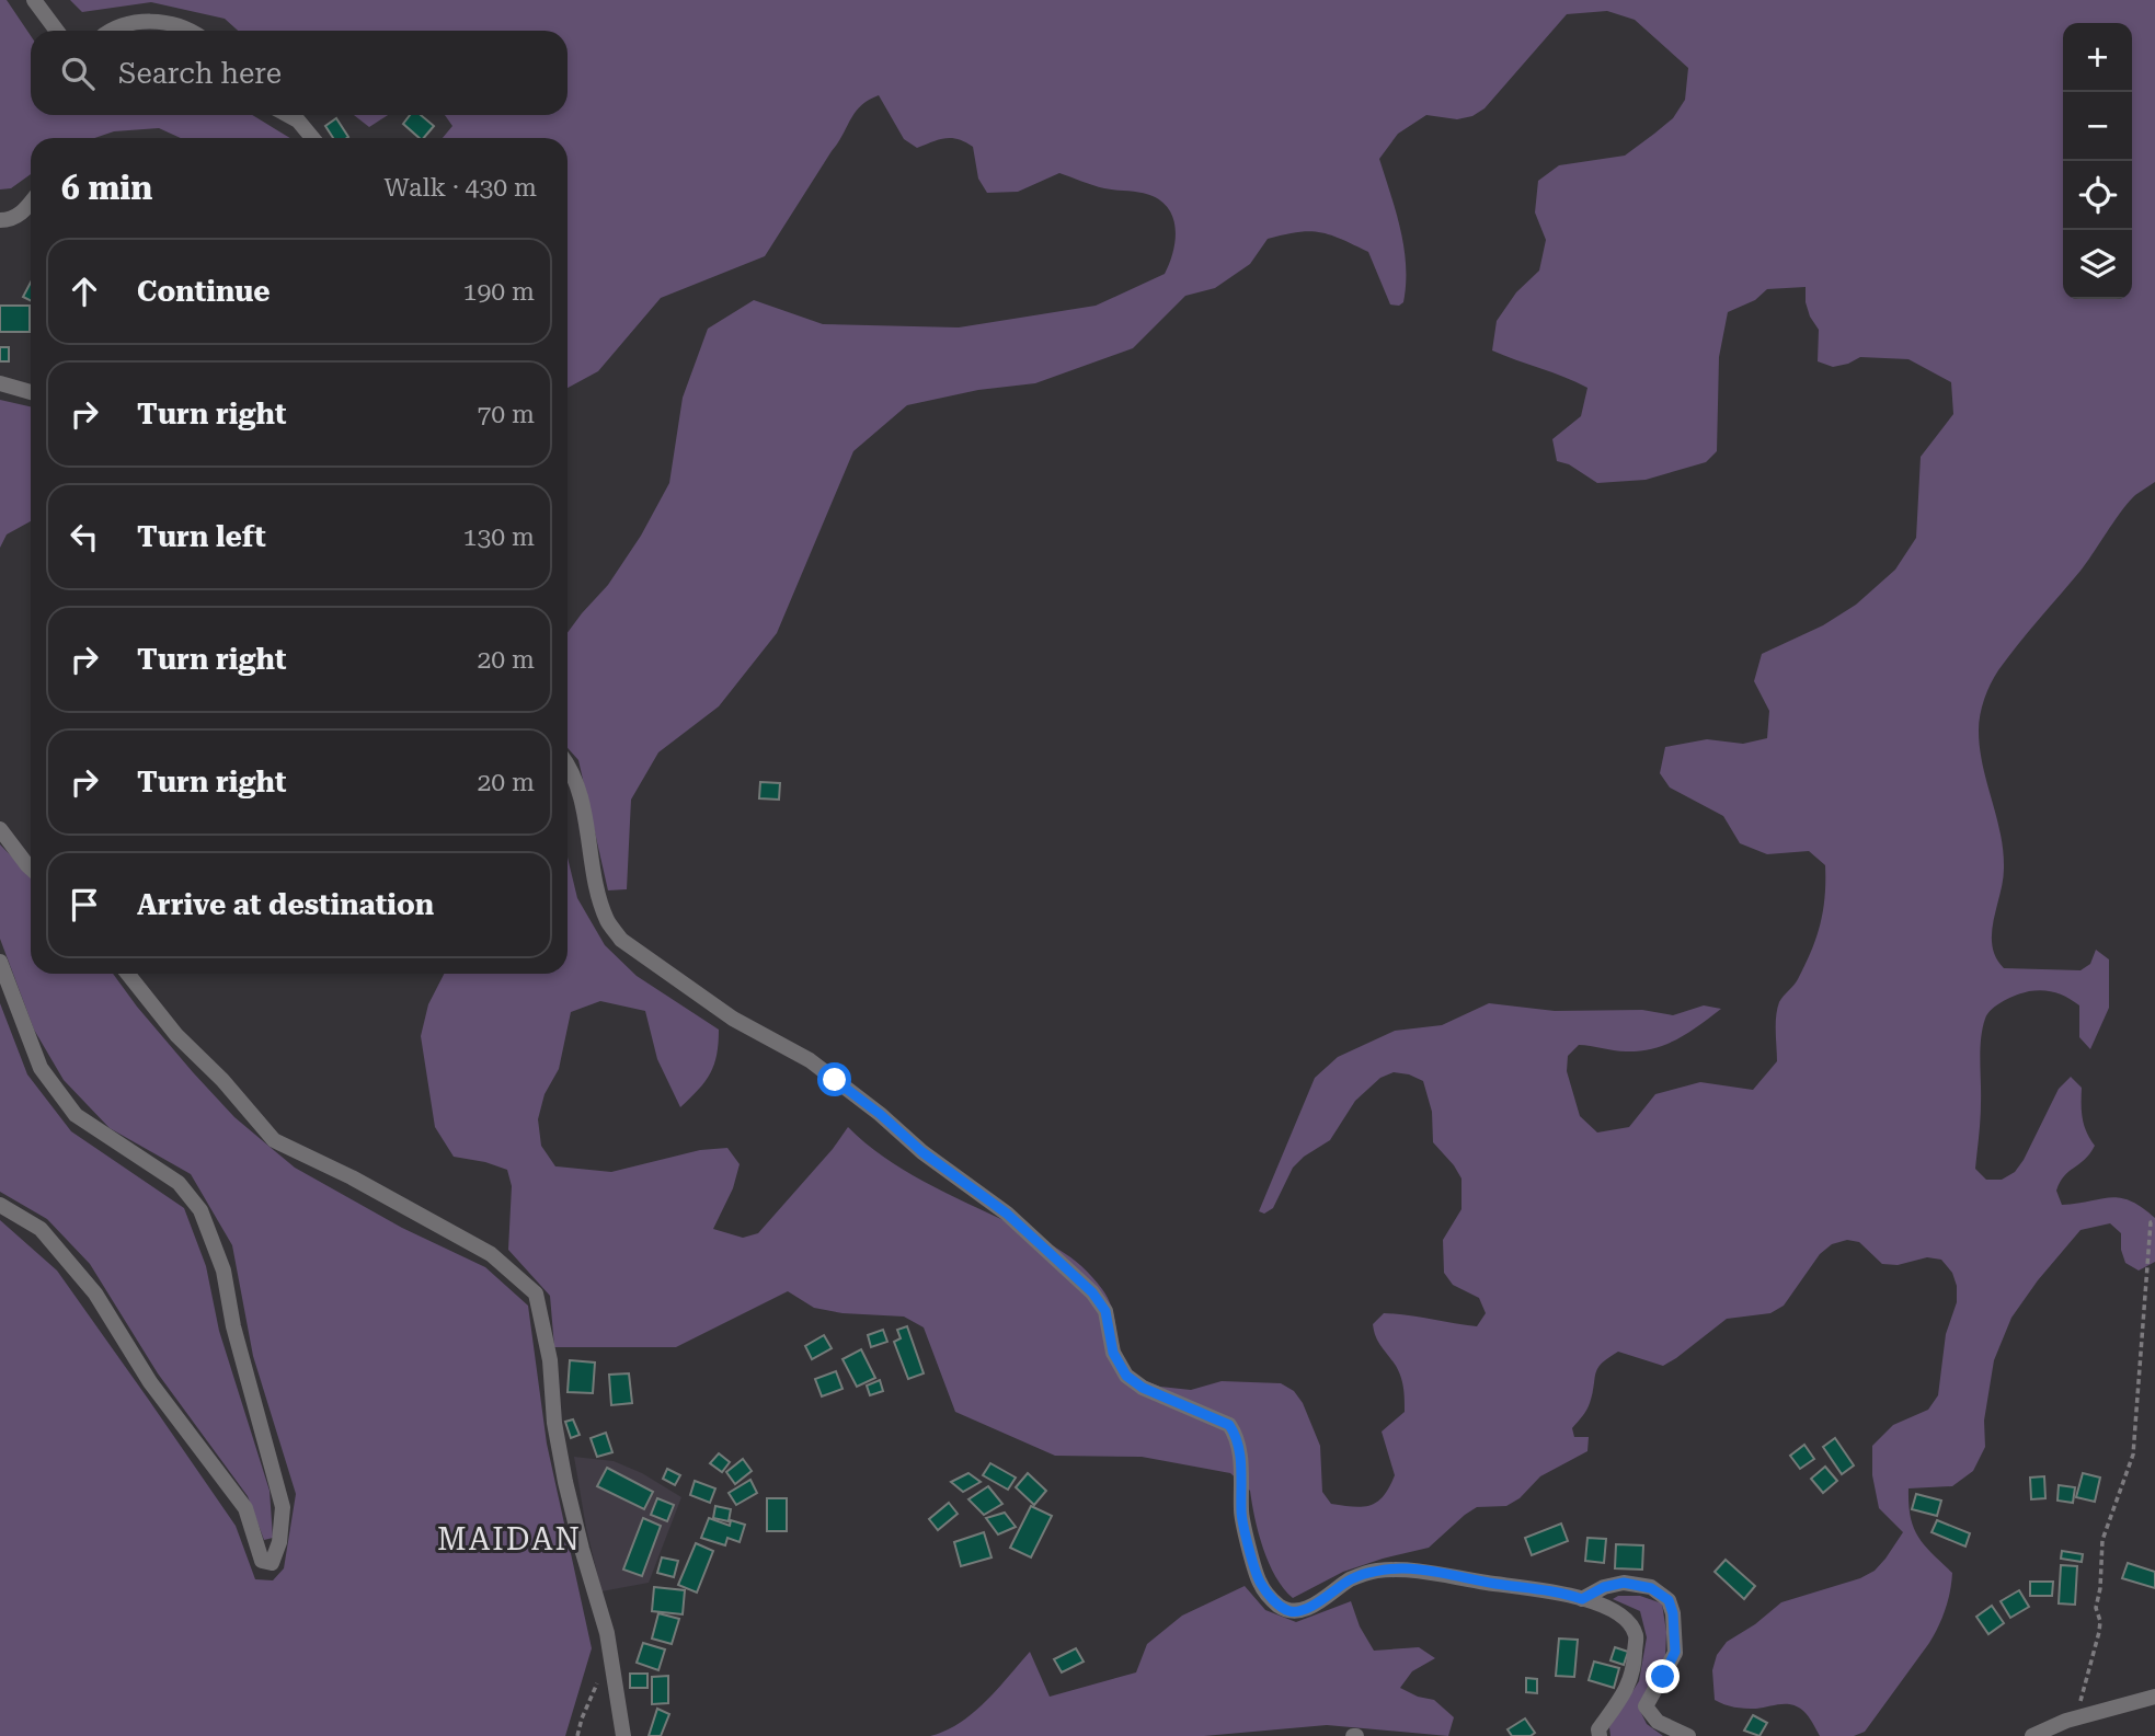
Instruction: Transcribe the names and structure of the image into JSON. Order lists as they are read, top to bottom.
{
  "districts": ["MAIDAN"],
  "page": {
    "map_buttons": ["+", "−"],
    "search": "Search here",
    "heading": ["6 min", "Walk · 430 m"],
    "list": [
      ["Continue", "190 m"],
      ["Turn right", "70 m"],
      ["Turn left", "130 m"],
      ["Turn right", "20 m"],
      ["Turn right", "20 m"],
      "Arrive at destination"
    ]
  }
}
